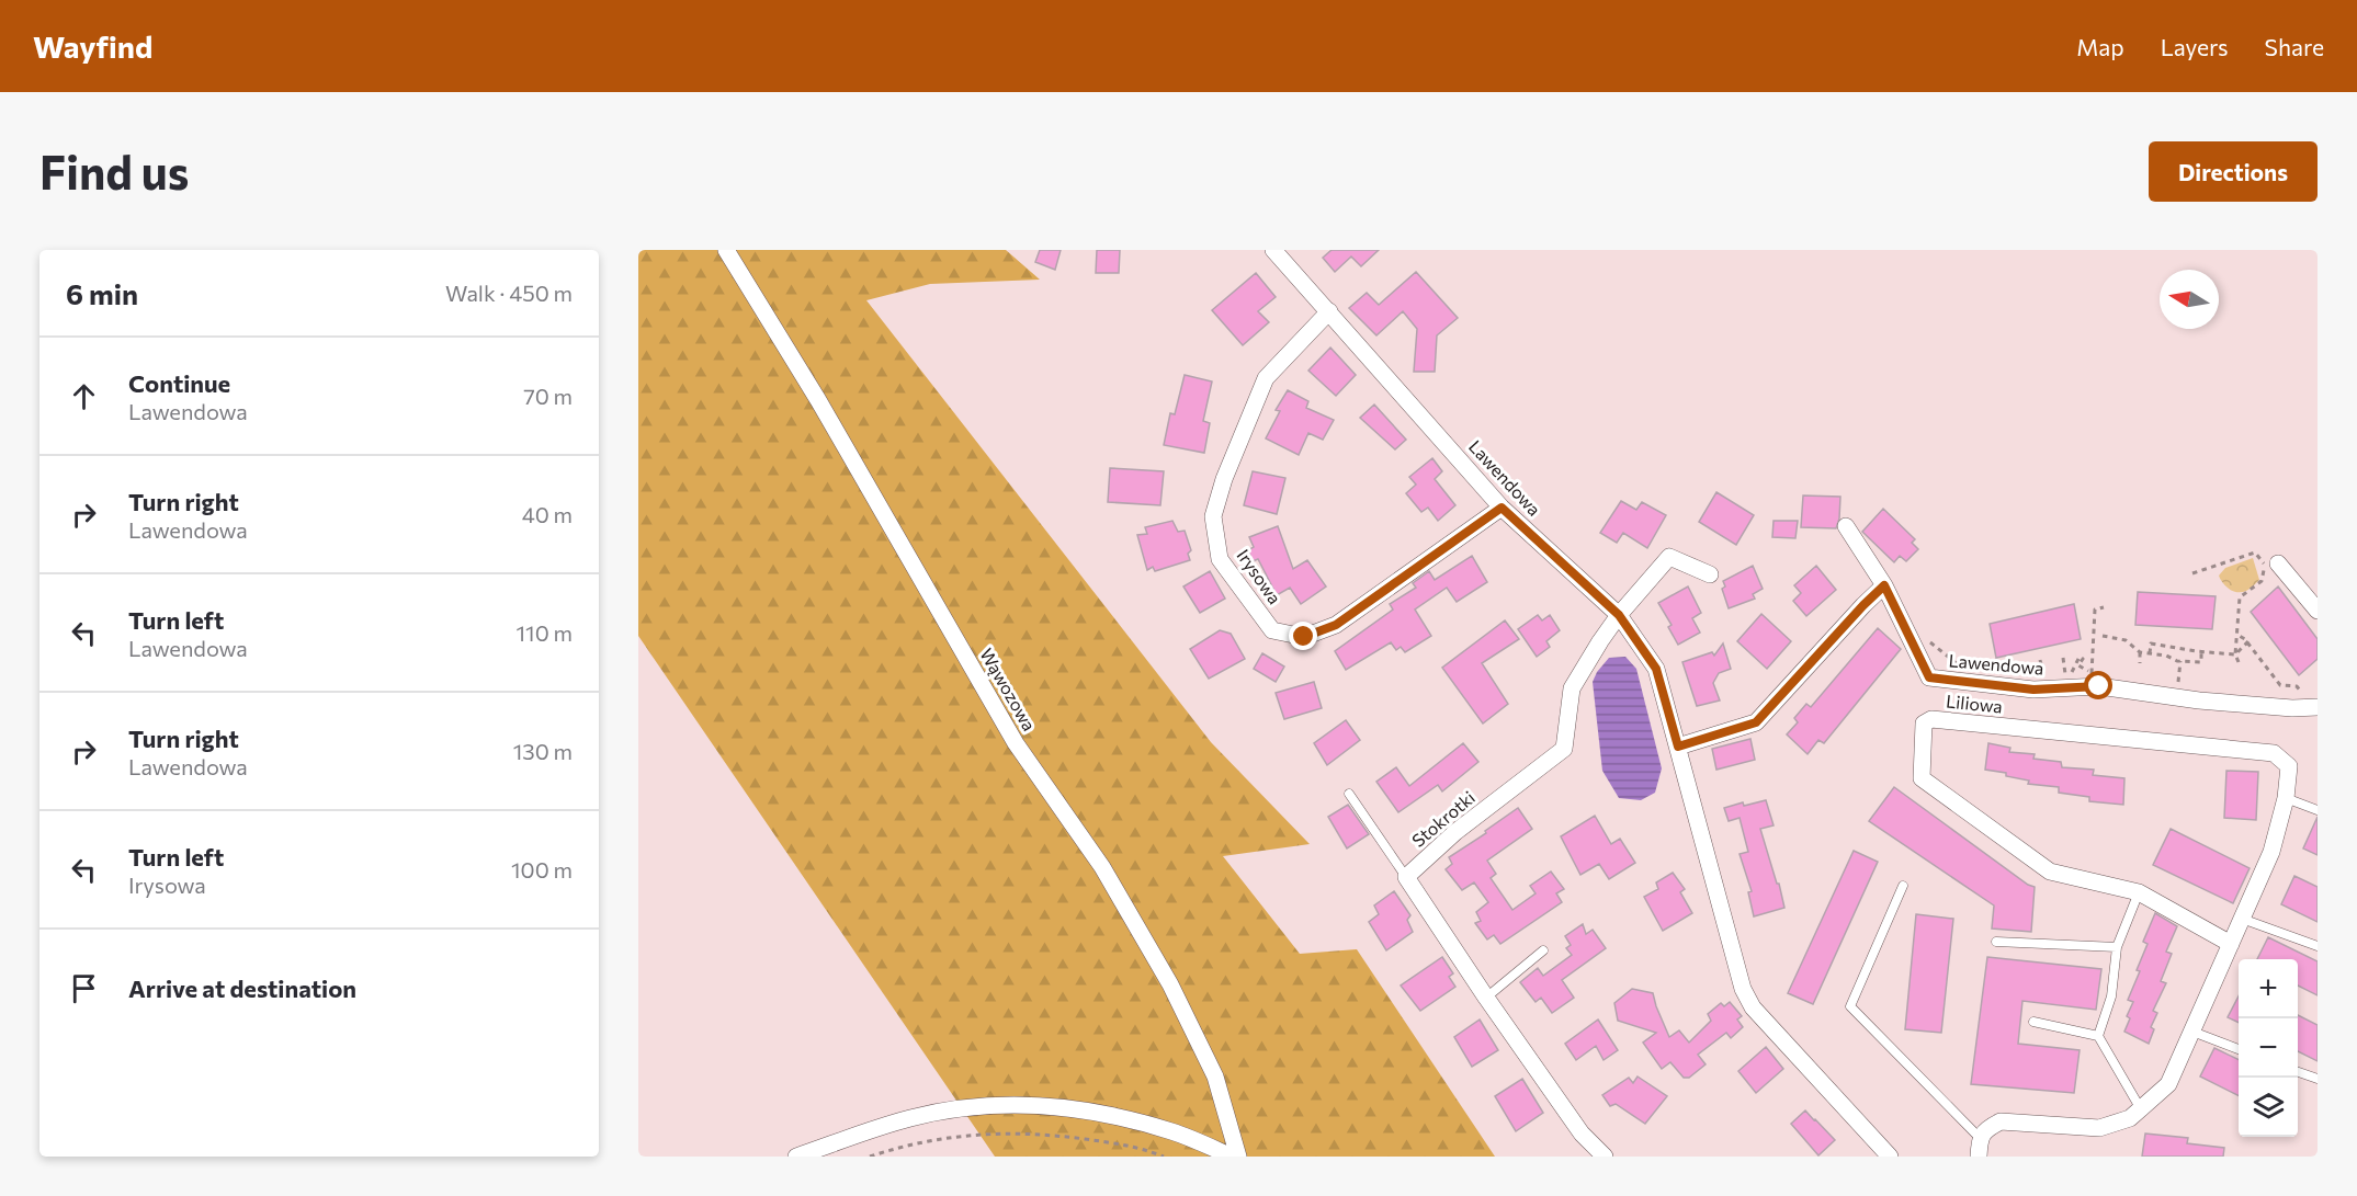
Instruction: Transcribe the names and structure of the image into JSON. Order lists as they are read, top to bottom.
{
  "streets": {
    "street": [
      "Lawendowa",
      "Irysowa",
      "Wąwozowa",
      "Liliowa",
      "Stokrotki"
    ]
  },
  "crossings": [
    ["Lawendowa", "Irysowa"],
    ["Lawendowa", "Stokrotki"]
  ],
  "north": "left",
  "page": {
    "header": "Wayfind",
    "nav": ["Map", "Layers", "Share"],
    "buttons": "Directions",
    "title": "Find us",
    "heading": ["6 min", "Walk · 450 m"],
    "list": [
      ["Continue", "Lawendowa", "70 m"],
      ["Turn right", "Lawendowa", "40 m"],
      ["Turn left", "Lawendowa", "110 m"],
      ["Turn right", "Lawendowa", "130 m"],
      ["Turn left", "Irysowa", "100 m"],
      "Arrive at destination"
    ],
    "map_buttons": ["+", "−"]
  }
}
